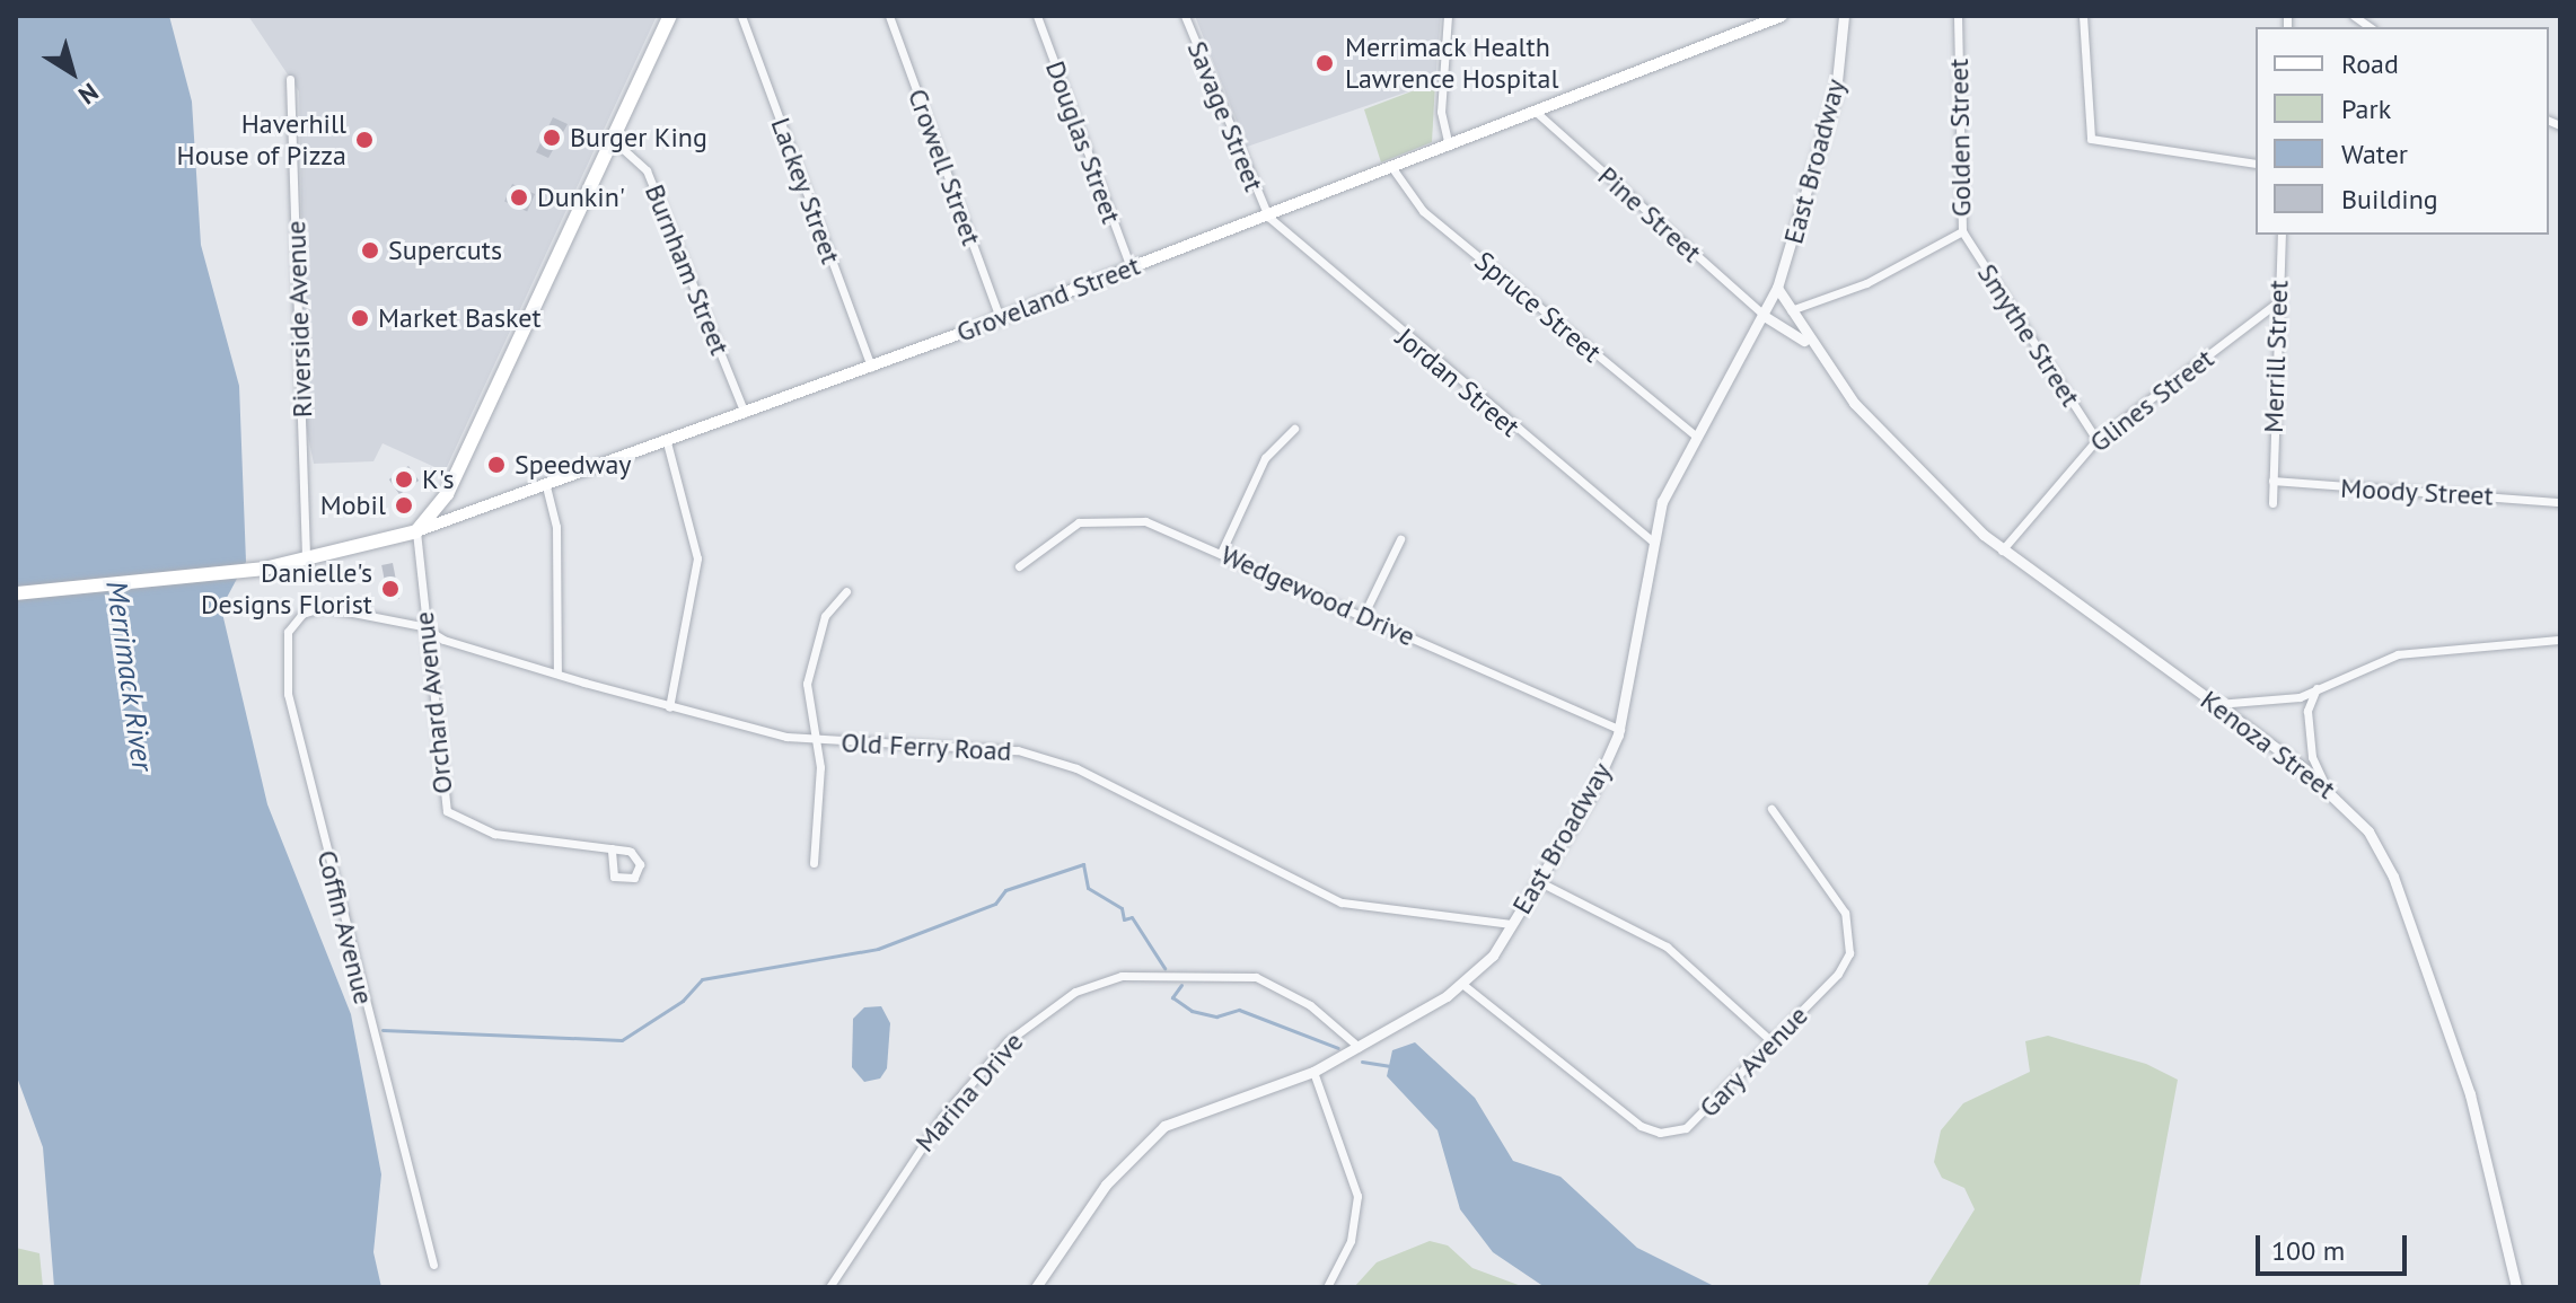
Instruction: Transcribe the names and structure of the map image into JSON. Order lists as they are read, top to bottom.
{
  "streets": {
    "main road": ["Groveland Street"],
    "street": [
      "Savage Street",
      "Golden Street",
      "Douglas Street",
      "East Broadway",
      "Crowell Street",
      "Lackey Street",
      "Pine Street",
      "Burnham Street",
      "Spruce Street",
      "Riverside Avenue",
      "Smythe Street",
      "Merrill Street",
      "Jordan Street",
      "Glines Street",
      "Moody Street",
      "Wedgewood Drive",
      "Orchard Avenue",
      "Kenoza Street",
      "Old Ferry Road",
      "Coffin Avenue",
      "Gary Avenue",
      "Marina Drive"
    ]
  },
  "crossings": [
    ["Savage Street", "Groveland Street"],
    ["Savage Street", "Jordan Street"],
    ["Golden Street", "Smythe Street"],
    ["Golden Street", "Kenoza Street"],
    ["Douglas Street", "Groveland Street"],
    ["East Broadway", "Pine Street"],
    ["East Broadway", "Spruce Street"],
    ["East Broadway", "Jordan Street"],
    ["East Broadway", "Wedgewood Drive"],
    ["East Broadway", "Kenoza Street"],
    ["East Broadway", "Old Ferry Road"],
    ["East Broadway", "Gary Avenue"],
    ["East Broadway", "Marina Drive"],
    ["Crowell Street", "Groveland Street"],
    ["Lackey Street", "Groveland Street"],
    ["Pine Street", "Groveland Street"],
    ["Pine Street", "Kenoza Street"],
    ["Burnham Street", "Groveland Street"],
    ["Groveland Street", "Spruce Street"],
    ["Groveland Street", "Riverside Avenue"],
    ["Groveland Street", "Jordan Street"],
    ["Groveland Street", "Orchard Avenue"],
    ["Smythe Street", "Glines Street"],
    ["Merrill Street", "Glines Street"],
    ["Merrill Street", "Moody Street"],
    ["Glines Street", "Kenoza Street"],
    ["Orchard Avenue", "Old Ferry Road"],
    ["Old Ferry Road", "Coffin Avenue"]
  ],
  "water": ["Merrimack River"],
  "places": [
    "Merrimack Health Lawrence Hospital",
    "Burger King",
    "Haverhill House of Pizza",
    "Dunkin'",
    "Supercuts",
    "Market Basket",
    "Speedway",
    "K's",
    "Mobil",
    "Danielle's Designs Florist"
  ],
  "legend": [
    "Road",
    "Park",
    "Water",
    "Building"
  ],
  "scale_bar": "100 m",
  "north": "bottom right"
}
